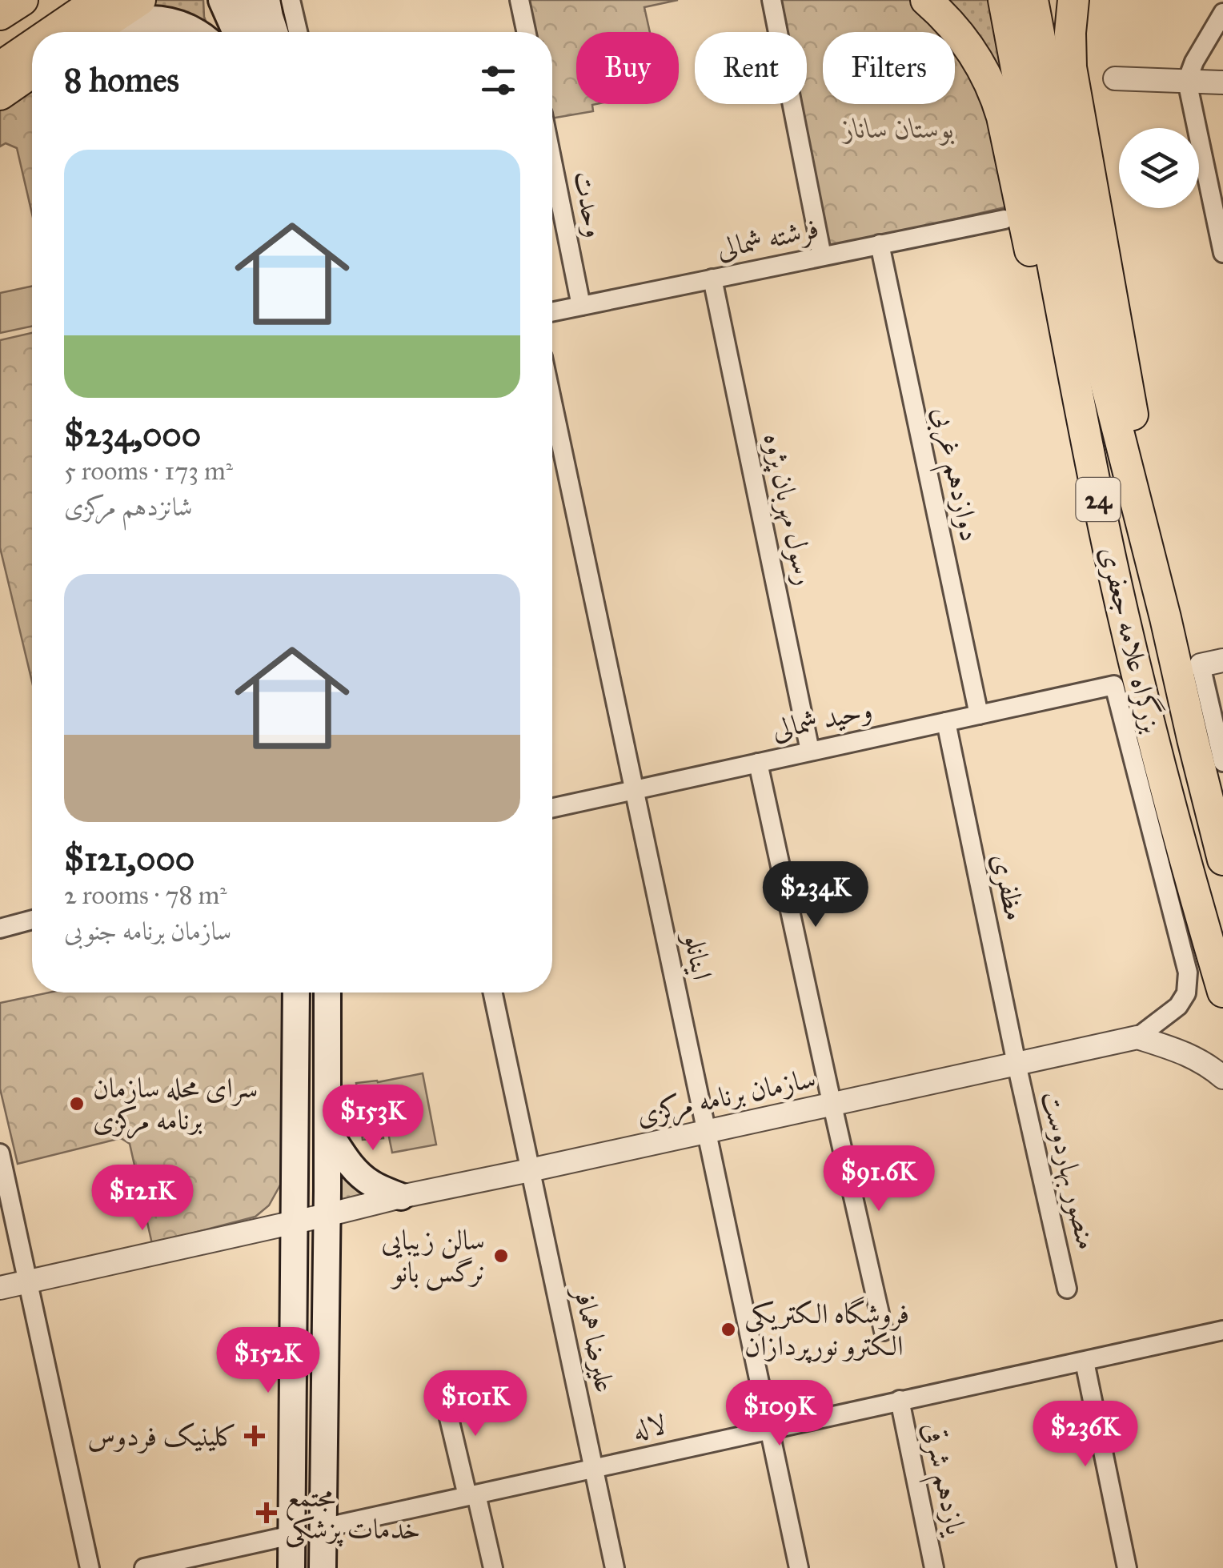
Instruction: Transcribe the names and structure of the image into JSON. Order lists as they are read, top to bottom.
{
  "streets": {
    "highway": ["24", "بزرگراه علامه جعفری"],
    "street": [
      "وحدت",
      "فرشته شمالی",
      "دوازدهم غربی",
      "رسول مهربان پژوه",
      "وحید شمالی",
      "مظفری",
      "اینانلو",
      "سازمان برنامه مرکزی",
      "منصور بهاردوست",
      "علیرضا همافر",
      "لاله",
      "یازدهم شرقی"
    ]
  },
  "crossings": [
    ["وحدت", "فرشته شمالی"],
    ["فرشته شمالی", "دوازدهم غربی"],
    ["فرشته شمالی", "رسول مهربان پژوه"],
    ["دوازدهم غربی", "وحید شمالی"],
    ["رسول مهربان پژوه", "وحید شمالی"],
    ["وحید شمالی", "مظفری"],
    ["وحید شمالی", "اینانلو"],
    ["وحید شمالی", "سازمان برنامه مرکزی"],
    ["مظفری", "سازمان برنامه مرکزی"],
    ["مظفری", "منصور بهاردوست"],
    ["اینانلو", "سازمان برنامه مرکزی"],
    ["اینانلو", "لاله"],
    ["سازمان برنامه مرکزی", "منصور بهاردوست"],
    ["سازمان برنامه مرکزی", "علیرضا همافر"],
    ["علیرضا همافر", "لاله"],
    ["لاله", "یازدهم شرقی"]
  ],
  "parks": ["بوستان ساناز"],
  "places": {
    "other": ["سرای محله سازمان برنامه مرکزی", "سالن زیبایی نرگس بانو", "فروشگاه الکتریکی الکترو نورپردازان"],
    "health": ["کلینیک فردوس", "مجتمع خدمات پزشکی"]
  },
  "page": {
    "chip": ["Buy", "Rent", "Filters"],
    "heading": "8 homes",
    "list": [
      {
        "name": "$234,000",
        "note": "5 rooms · 173 m² · شانزدهم مرکزی"
      },
      {
        "name": "$121,000",
        "note": "2 rooms · 78 m² · سازمان برنامه جنوبی"
      }
    ],
    "price": [
      "$234K",
      "$153K",
      "$91.6K",
      "$121K",
      "$152K",
      "$101K",
      "$109K",
      "$236K"
    ]
  }
}
